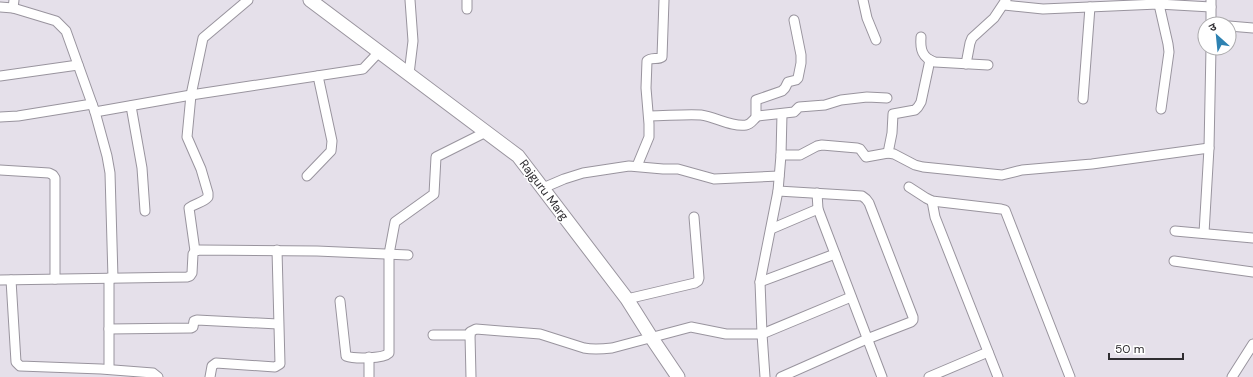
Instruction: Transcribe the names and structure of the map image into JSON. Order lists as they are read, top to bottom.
{
  "streets": {
    "street": ["Rajguru Marg"]
  },
  "scale_bar": "50 m",
  "north": "top left"
}
